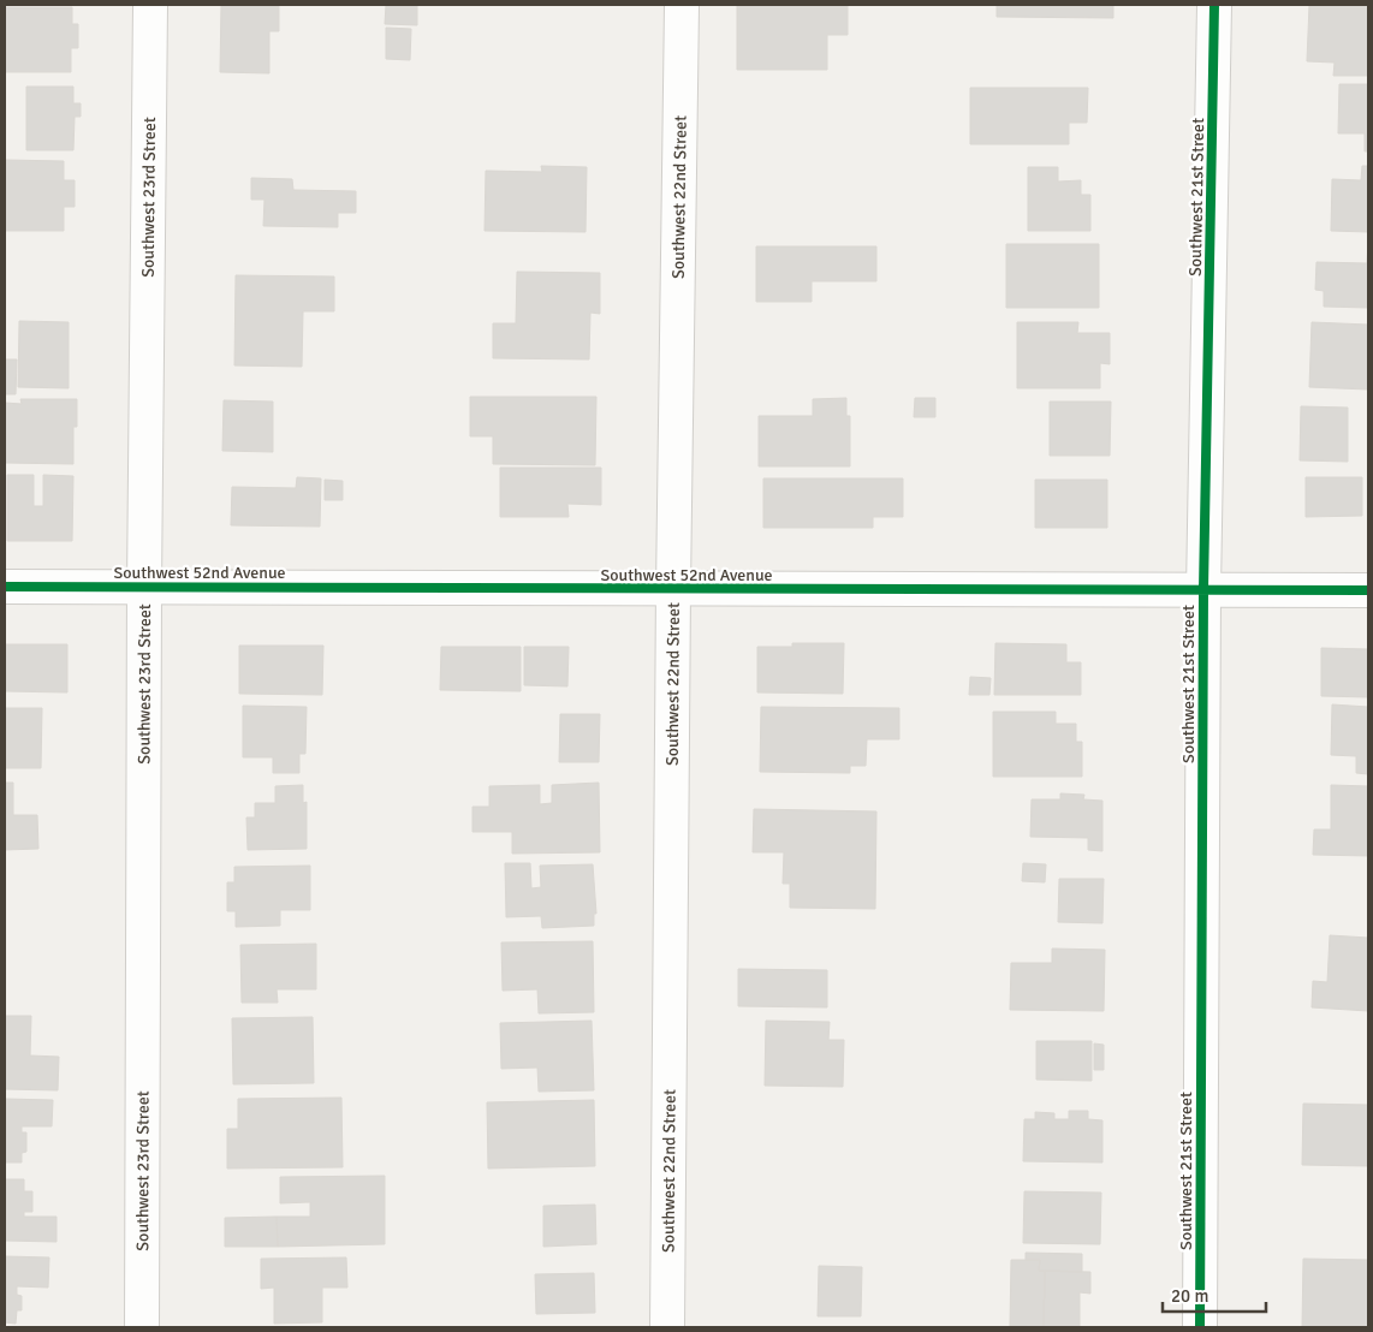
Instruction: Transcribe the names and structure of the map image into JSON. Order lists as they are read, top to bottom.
{
  "streets": {
    "street": [
      "Southwest 23rd Street",
      "Southwest 22nd Street",
      "Southwest 21st Street",
      "Southwest 52nd Avenue"
    ]
  },
  "crossings": [
    ["Southwest 23rd Street", "Southwest 52nd Avenue"],
    ["Southwest 22nd Street", "Southwest 52nd Avenue"],
    ["Southwest 21st Street", "Southwest 52nd Avenue"]
  ],
  "scale_bar": "20 m"
}
